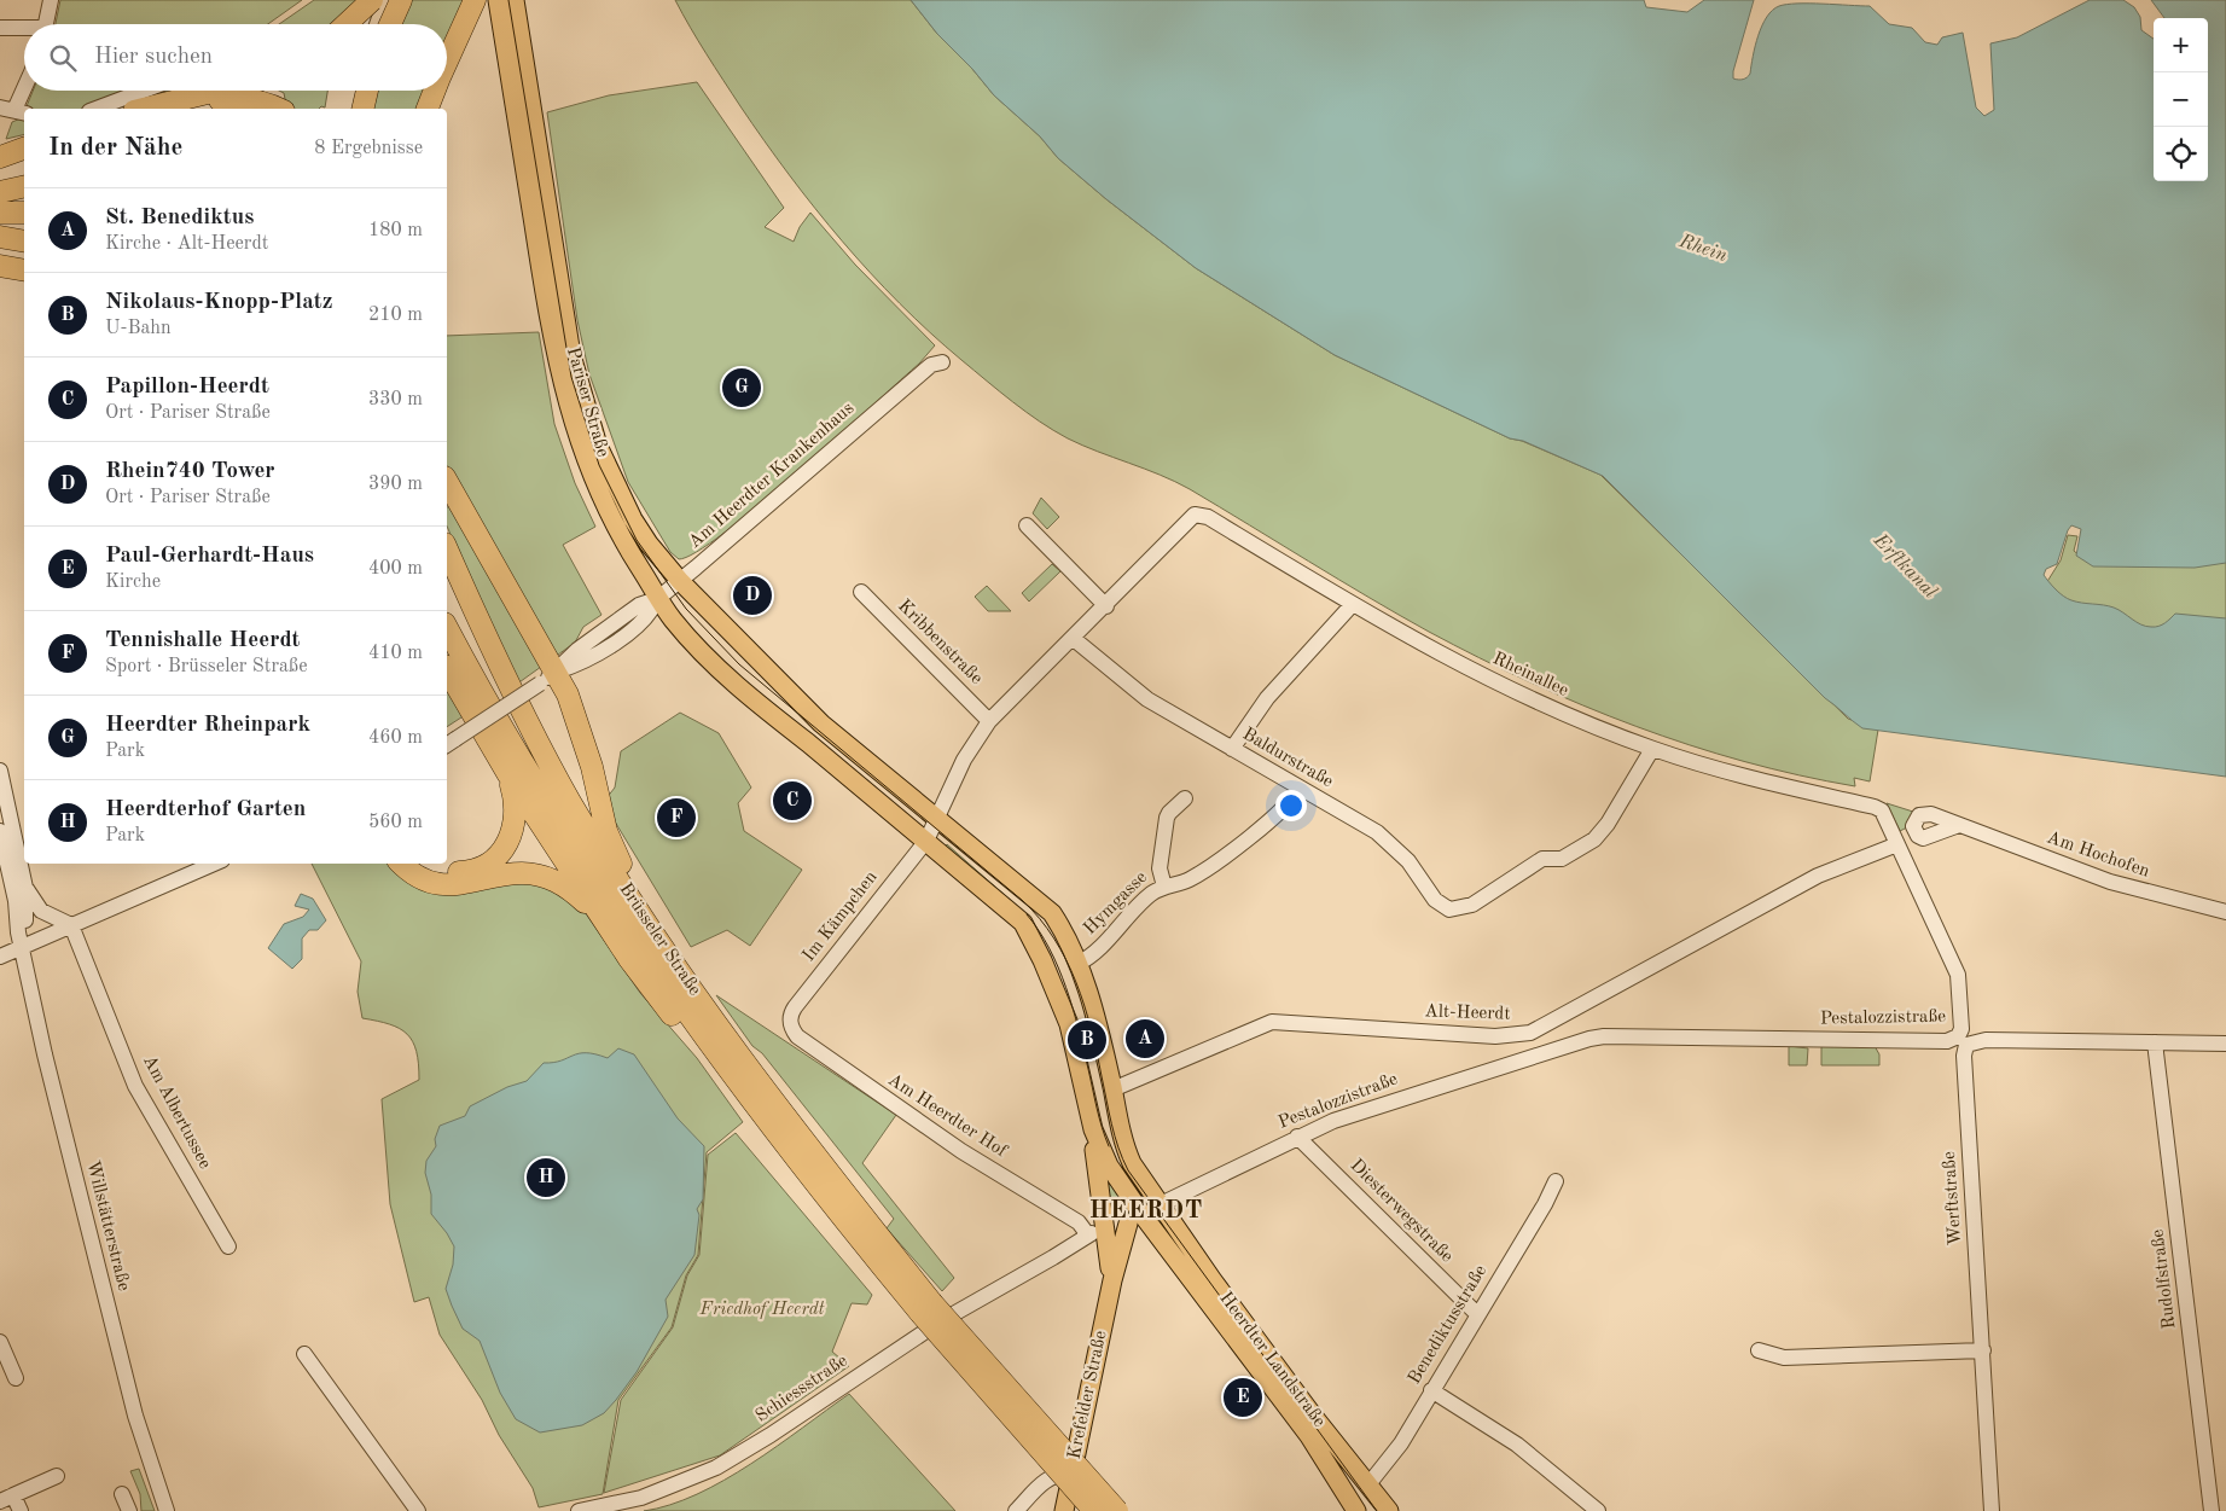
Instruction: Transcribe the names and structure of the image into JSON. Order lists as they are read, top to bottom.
{
  "streets": {
    "highway": ["Brüsseler Straße"],
    "main road": ["Pariser Straße", "Heerdter Landstraße", "Krefelder Straße"],
    "street": [
      "Am Heerdter Krankenhaus",
      "Kribbenstraße",
      "Rheinallee",
      "Baldurstraße",
      "Am Hochofen",
      "Hymgasse",
      "Im Kämpchen",
      "Alt-Heerdt",
      "Pestalozzistraße",
      "Am Albertussee",
      "Am Heerdter Hof",
      "Werftstraße",
      "Diesterwegstraße",
      "Willstätterstraße",
      "Rudolfstraße",
      "Benediktusstraße",
      "Schiessstraße"
    ]
  },
  "crossings": [
    ["Pariser Straße", "Am Heerdter Krankenhaus"],
    ["Pariser Straße", "Im Kämpchen"],
    ["Rheinallee", "Baldurstraße"],
    ["Rheinallee", "Werftstraße"],
    ["Im Kämpchen", "Am Heerdter Hof"],
    ["Alt-Heerdt", "Werftstraße"],
    ["Pestalozzistraße", "Werftstraße"],
    ["Pestalozzistraße", "Diesterwegstraße"],
    ["Pestalozzistraße", "Rudolfstraße"],
    ["Pestalozzistraße", "Heerdter Landstraße"],
    ["Am Albertussee", "Willstätterstraße"],
    ["Am Heerdter Hof", "Heerdter Landstraße"],
    ["Am Heerdter Hof", "Schiessstraße"],
    ["Am Heerdter Hof", "Krefelder Straße"],
    ["Diesterwegstraße", "Benediktusstraße"],
    ["Benediktusstraße", "Heerdter Landstraße"],
    ["Heerdter Landstraße", "Schiessstraße"],
    ["Heerdter Landstraße", "Krefelder Straße"],
    ["Schiessstraße", "Krefelder Straße"]
  ],
  "districts": ["HEERDT"],
  "water": ["Rhein", "Erftkanal"],
  "parks": ["Friedhof Heerdt"],
  "page": {
    "map_buttons": ["+", "−"],
    "search": "Hier suchen",
    "heading": ["In der Nähe", "8 Ergebnisse"],
    "list": [
      {
        "mark": "A",
        "name": "St. Benediktus",
        "note": "Kirche · Alt-Heerdt",
        "value": "180 m"
      },
      {
        "mark": "B",
        "name": "Nikolaus-Knopp-Platz",
        "note": "U-Bahn",
        "value": "210 m"
      },
      {
        "mark": "C",
        "name": "Papillon-Heerdt",
        "note": "Ort · Pariser Straße",
        "value": "330 m"
      },
      {
        "mark": "D",
        "name": "Rhein740 Tower",
        "note": "Ort · Pariser Straße",
        "value": "390 m"
      },
      {
        "mark": "E",
        "name": "Paul-Gerhardt-Haus",
        "note": "Kirche",
        "value": "400 m"
      },
      {
        "mark": "F",
        "name": "Tennishalle Heerdt",
        "note": "Sport · Brüsseler Straße",
        "value": "410 m"
      },
      {
        "mark": "G",
        "name": "Heerdter Rheinpark",
        "note": "Park",
        "value": "460 m"
      },
      {
        "mark": "H",
        "name": "Heerdterhof Garten",
        "note": "Park",
        "value": "560 m"
      }
    ],
    "pins": [
      "G",
      "D",
      "C",
      "F",
      "A",
      "B",
      "H",
      "E"
    ]
  }
}
